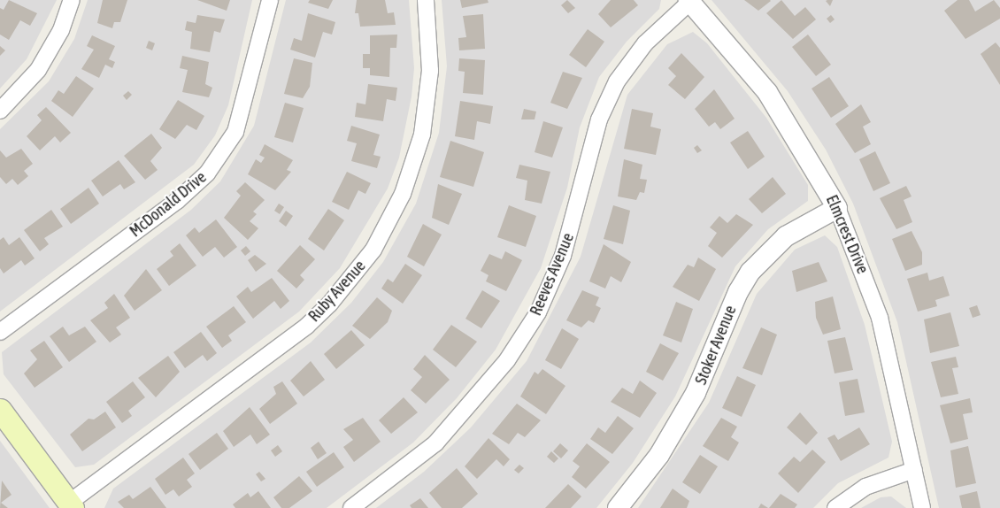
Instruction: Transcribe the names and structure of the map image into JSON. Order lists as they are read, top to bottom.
{
  "streets": {
    "street": [
      "McDonald Drive",
      "Elmcrest Drive",
      "Reeves Avenue",
      "Ruby Avenue",
      "Stoker Avenue"
    ]
  },
  "crossings": [
    ["Elmcrest Drive", "Reeves Avenue"],
    ["Elmcrest Drive", "Stoker Avenue"]
  ]
}
